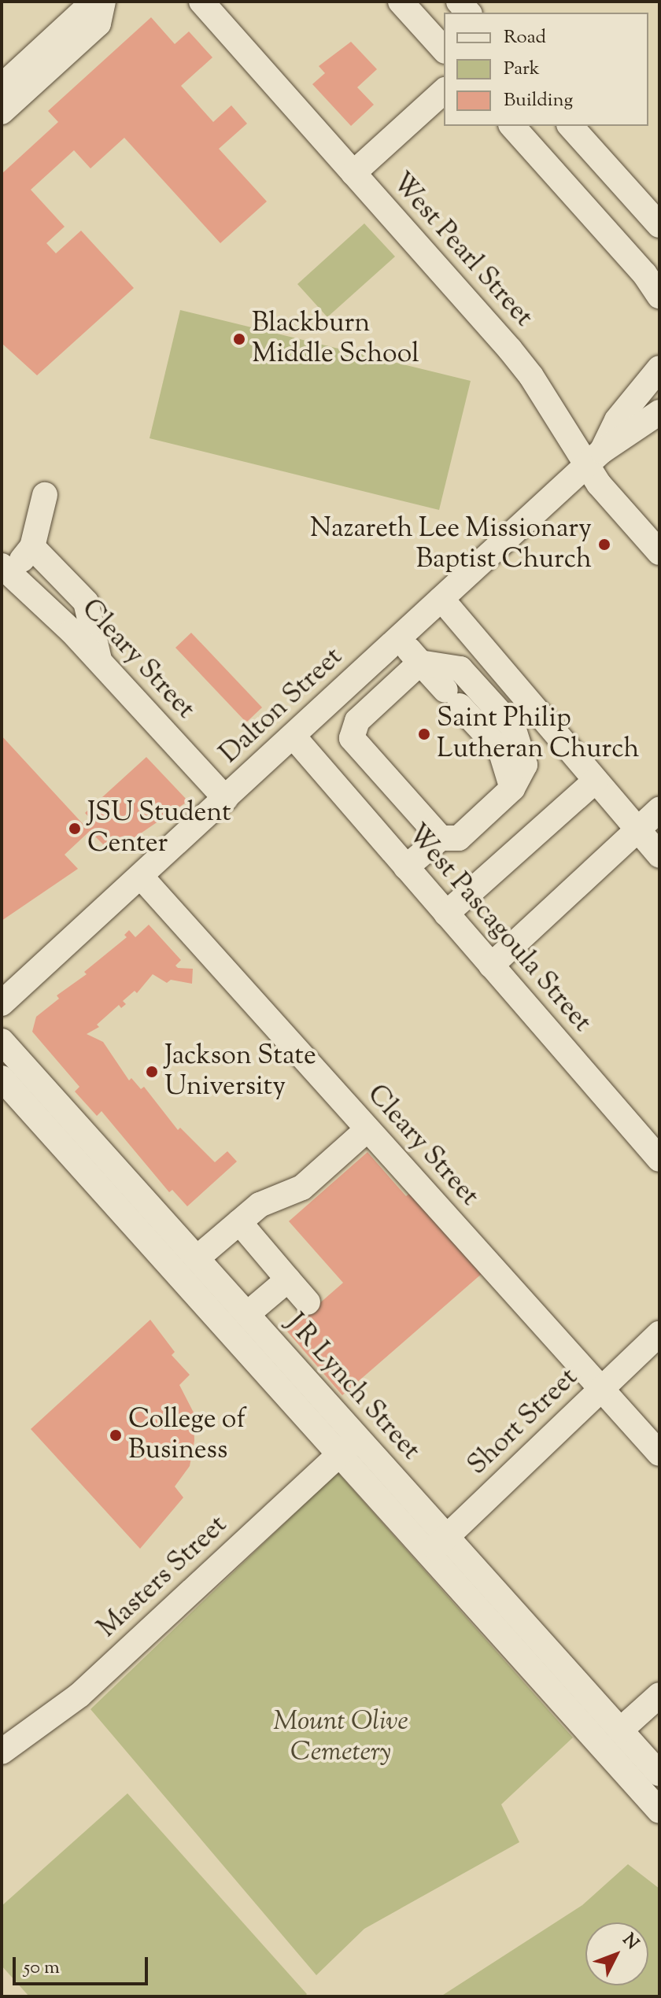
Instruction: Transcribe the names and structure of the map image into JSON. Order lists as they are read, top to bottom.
{
  "streets": {
    "street": [
      "West Pearl Street",
      "Cleary Street",
      "Dalton Street",
      "West Pascagoula Street",
      "J R Lynch Street",
      "Short Street",
      "Masters Street"
    ]
  },
  "crossings": [
    ["West Pearl Street", "Dalton Street"],
    ["Cleary Street", "Dalton Street"],
    ["Cleary Street", "Short Street"],
    ["Dalton Street", "West Pascagoula Street"],
    ["J R Lynch Street", "Short Street"],
    ["J R Lynch Street", "Masters Street"]
  ],
  "parks": ["Mount Olive Cemetery"],
  "places": [
    "Blackburn Middle School",
    "Nazareth Lee Missionary Baptist Church",
    "Saint Philip Lutheran Church",
    "JSU Student Center",
    "Jackson State University",
    "College of Business"
  ],
  "legend": ["Road", "Park", "Building"],
  "scale_bar": "50 m",
  "north": "top right"
}
